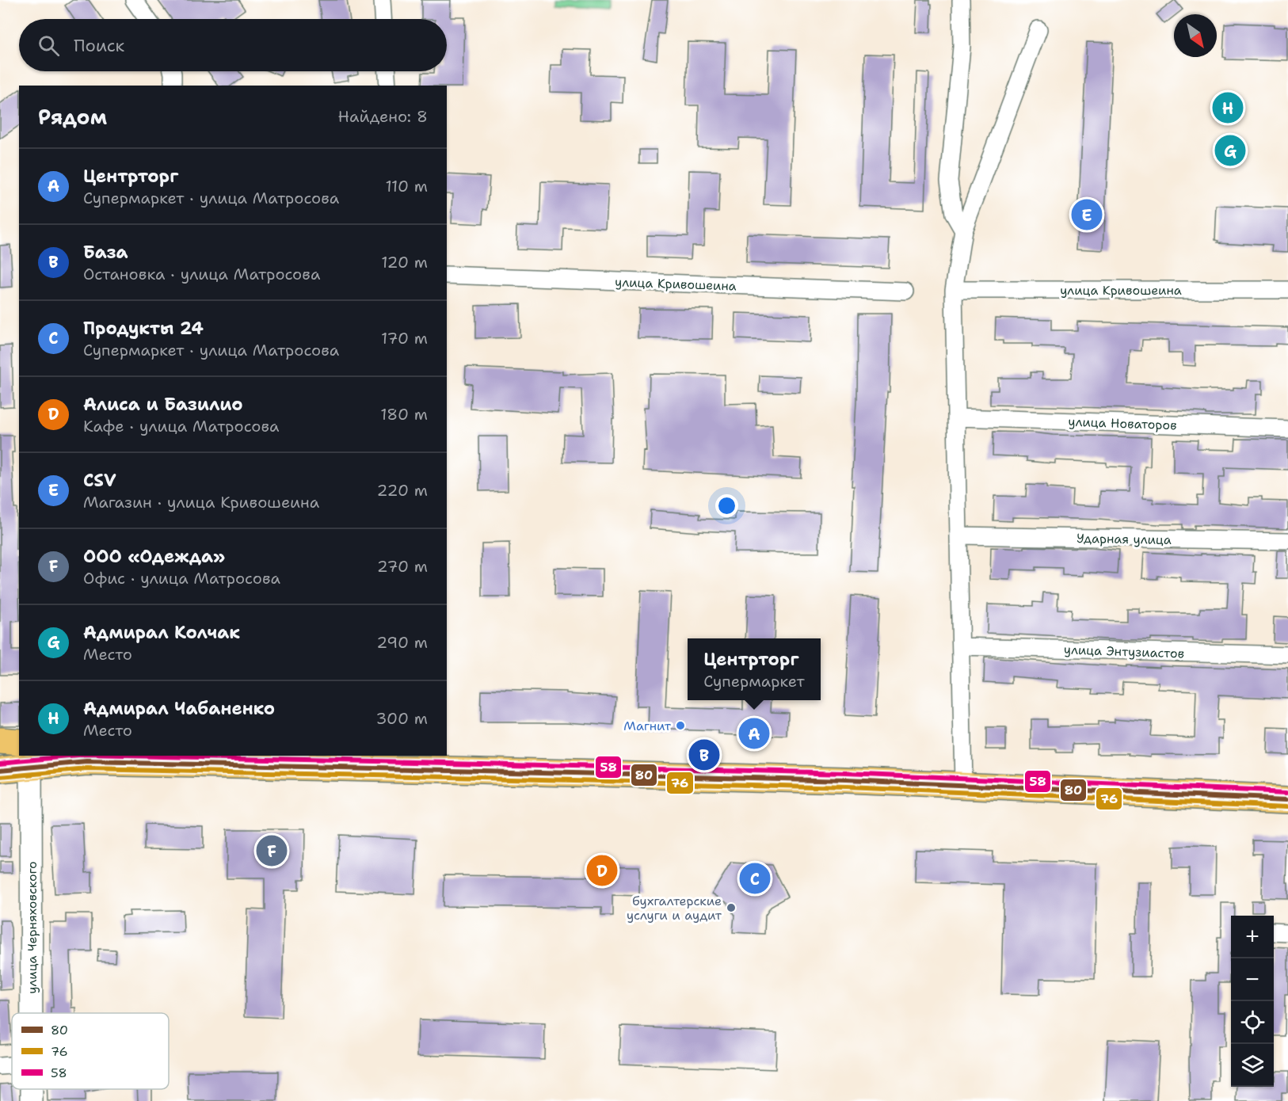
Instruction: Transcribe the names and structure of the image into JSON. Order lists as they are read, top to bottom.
{
  "streets": {
    "street": [
      "улица Кривошеина",
      "улица Новаторов",
      "Ударная улица",
      "улица Энтузиастов",
      "улица Черняховского"
    ]
  },
  "places": ["Магнит", "бухгалтерские услуги и аудит"],
  "lines": ["transit line 58", "transit line 80", "transit line 76"],
  "legend": ["80", "76", "58"],
  "north": "bottom right",
  "page": {
    "search": "Поиск",
    "heading": ["Рядом", "Найдено: 8"],
    "pins": [
      "H",
      "G",
      "E",
      "A",
      "B",
      "F",
      "D",
      "C"
    ],
    "list": [
      {
        "mark": "A",
        "name": "Центрторг",
        "note": "Супермаркет · улица Матросова",
        "value": "110 m"
      },
      {
        "mark": "B",
        "name": "База",
        "note": "Остановка · улица Матросова",
        "value": "120 m"
      },
      {
        "mark": "C",
        "name": "Продукты 24",
        "note": "Супермаркет · улица Матросова",
        "value": "170 m"
      },
      {
        "mark": "D",
        "name": "Алиса и Базилио",
        "note": "Кафе · улица Матросова",
        "value": "180 m"
      },
      {
        "mark": "E",
        "name": "CSV",
        "note": "Магазин · улица Кривошеина",
        "value": "220 m"
      },
      {
        "mark": "F",
        "name": "ООО «Одежда»",
        "note": "Офис · улица Матросова",
        "value": "270 m"
      },
      {
        "mark": "G",
        "name": "Адмирал Колчак",
        "note": "Место",
        "value": "290 m"
      },
      {
        "mark": "H",
        "name": "Адмирал Чабаненко",
        "note": "Место",
        "value": "300 m"
      }
    ],
    "popup": ["Центрторг", "Супермаркет"],
    "map_buttons": ["+", "−"]
  }
}
